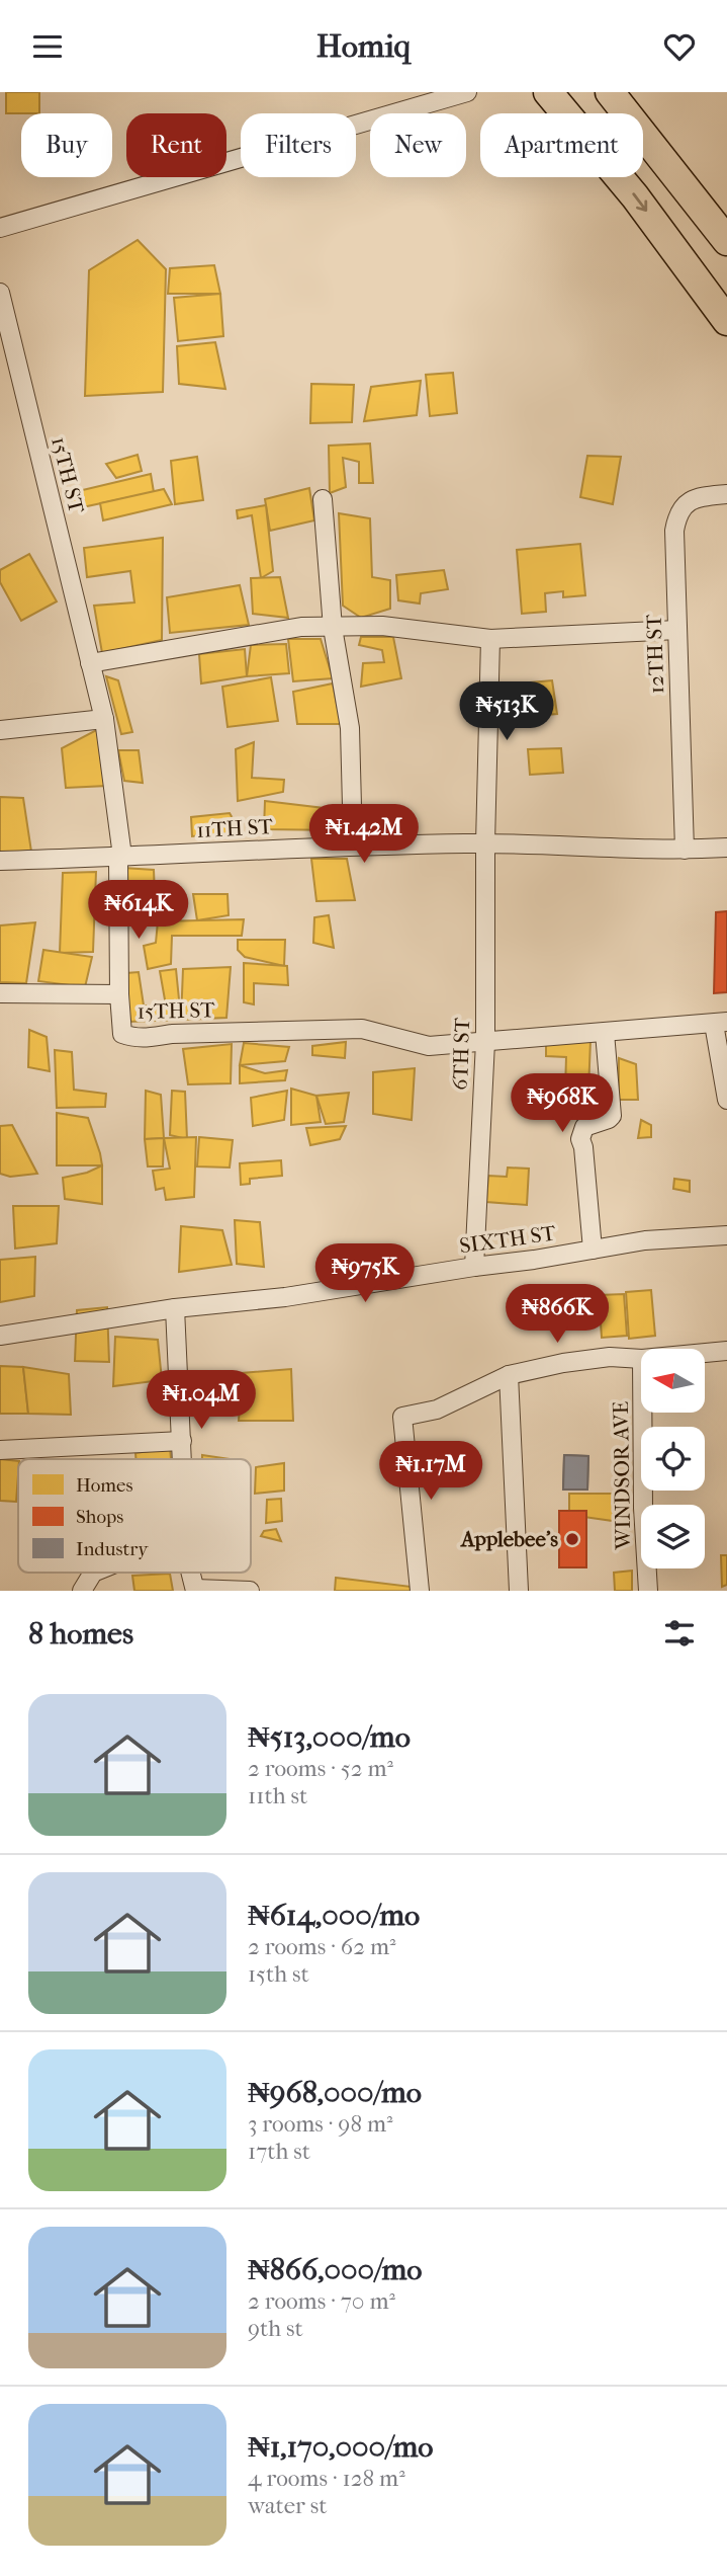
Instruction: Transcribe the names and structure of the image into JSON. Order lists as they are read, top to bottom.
{
  "streets": {
    "street": [
      "15TH ST",
      "12TH ST",
      "11TH ST",
      "6TH ST",
      "SIXTH ST",
      "WINDSOR AVE"
    ]
  },
  "crossings": [
    ["15TH ST", "11TH ST"],
    ["15TH ST", "6TH ST"],
    ["12TH ST", "11TH ST"],
    ["11TH ST", "6TH ST"],
    ["6TH ST", "SIXTH ST"]
  ],
  "places": ["Applebee's"],
  "legend": ["Homes", "Shops", "Industry"],
  "north": "left",
  "page": {
    "header": "Homiq",
    "chip": [
      "Buy",
      "Rent",
      "Filters",
      "New",
      "Apartment"
    ],
    "price": [
      "₦513K",
      "₦1.42M",
      "₦614K",
      "₦968K",
      "₦975K",
      "₦866K",
      "₦1.04M",
      "₦1.17M"
    ],
    "heading": "8 homes",
    "list": [
      {
        "name": "₦513,000/mo",
        "note": "2 rooms · 52 m² · 11th st"
      },
      {
        "name": "₦614,000/mo",
        "note": "2 rooms · 62 m² · 15th st"
      },
      {
        "name": "₦968,000/mo",
        "note": "3 rooms · 98 m² · 17th st"
      },
      {
        "name": "₦866,000/mo",
        "note": "2 rooms · 70 m² · 9th st"
      },
      {
        "name": "₦1,170,000/mo",
        "note": "4 rooms · 128 m² · water st"
      }
    ]
  }
}
